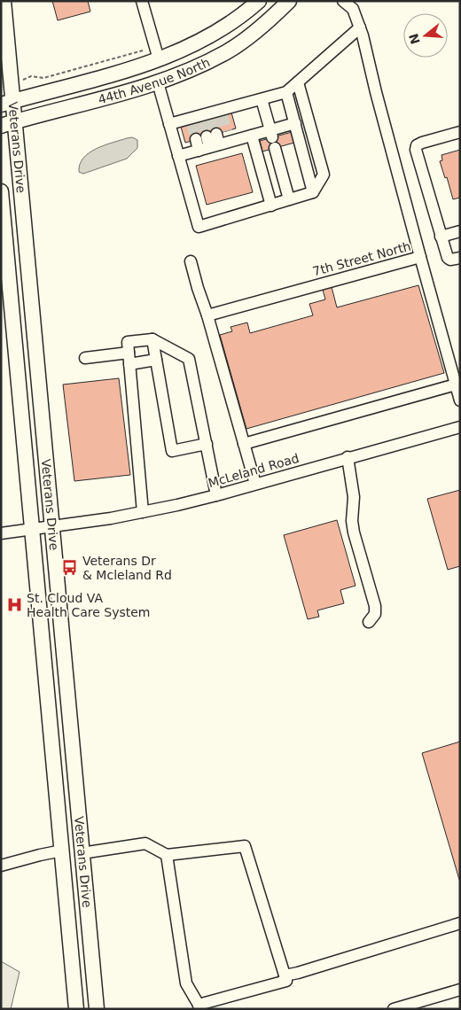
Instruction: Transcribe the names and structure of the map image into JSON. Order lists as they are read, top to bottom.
{
  "streets": {
    "main road": ["44th Avenue North", "Veterans Drive"],
    "street": ["7th Street North", "McLeland Road"]
  },
  "crossings": [
    ["44th Avenue North", "Veterans Drive"],
    ["Veterans Drive", "McLeland Road"]
  ],
  "places": {
    "bus stop": ["Veterans Dr & Mcleland Rd"],
    "hospital": ["St. Cloud VA Health Care System"]
  },
  "north": "left"
}
